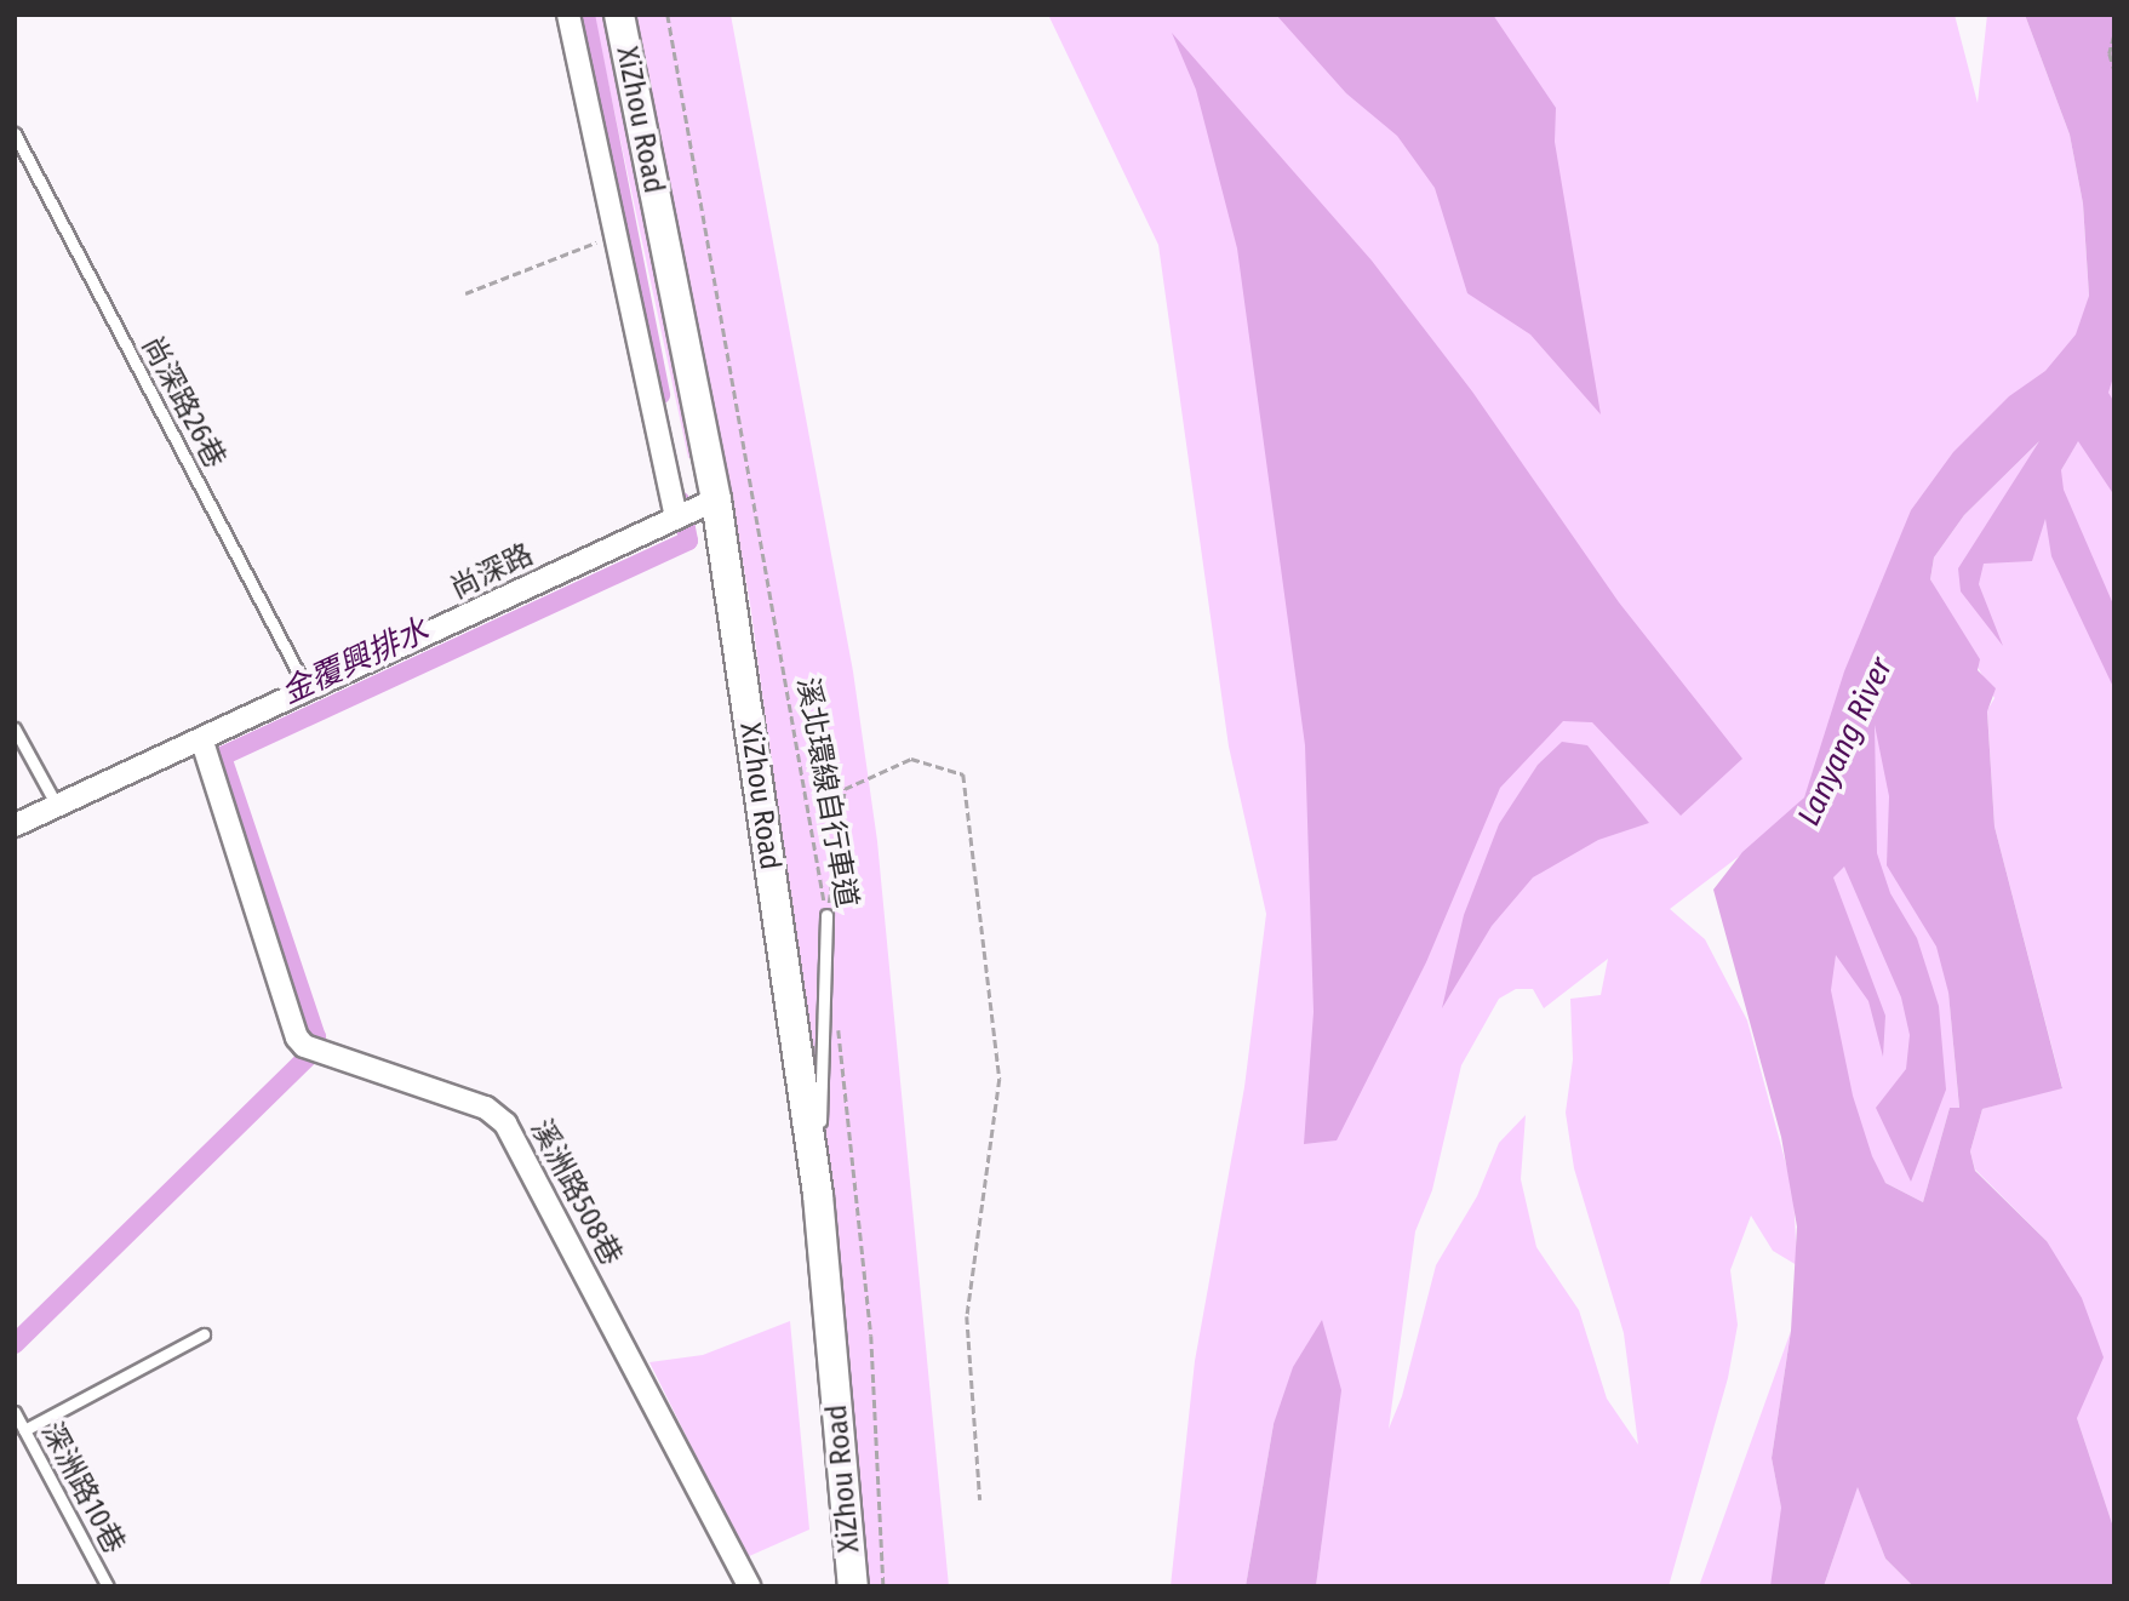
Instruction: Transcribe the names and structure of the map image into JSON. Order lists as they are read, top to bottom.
{
  "streets": {
    "street": ["XiZhou Road", "尚深路", "溪洲路508巷"],
    "lane": ["尚深路26巷", "深洲路10巷"],
    "path": ["溪北環線自行車道"]
  },
  "crossings": [
    ["XiZhou Road", "尚深路"],
    ["尚深路26巷", "尚深路"],
    ["尚深路", "溪洲路508巷"]
  ],
  "water": ["金覆興排水", "Lanyang River"]
}
